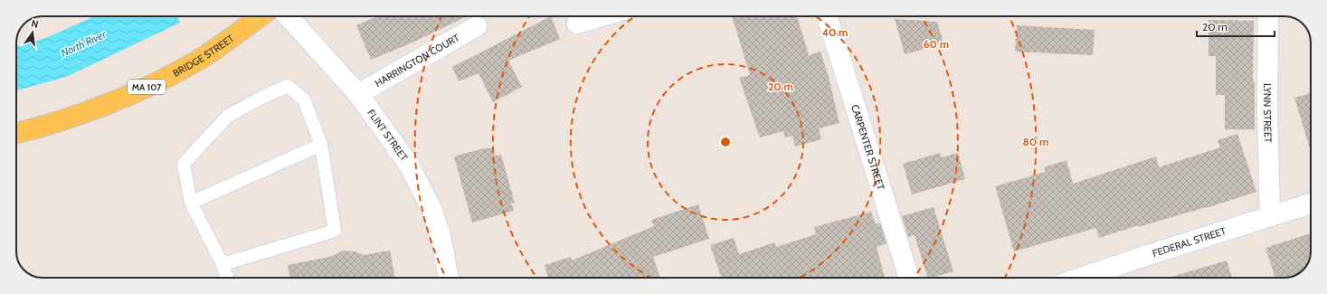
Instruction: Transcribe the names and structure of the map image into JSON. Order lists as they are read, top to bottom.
{
  "streets": {
    "main road": ["BRIDGE STREET", "MA 107"],
    "street": [
      "HARRINGTON COURT",
      "LYNN STREET",
      "FLINT STREET",
      "CARPENTER STREET",
      "FEDERAL STREET"
    ]
  },
  "crossings": [
    ["HARRINGTON COURT", "FLINT STREET"],
    ["LYNN STREET", "FEDERAL STREET"]
  ],
  "water": ["North River"],
  "scale_bar": "20 m",
  "north": "top",
  "rings": [
    "40 m",
    "60 m",
    "20 m",
    "80 m"
  ]
}
